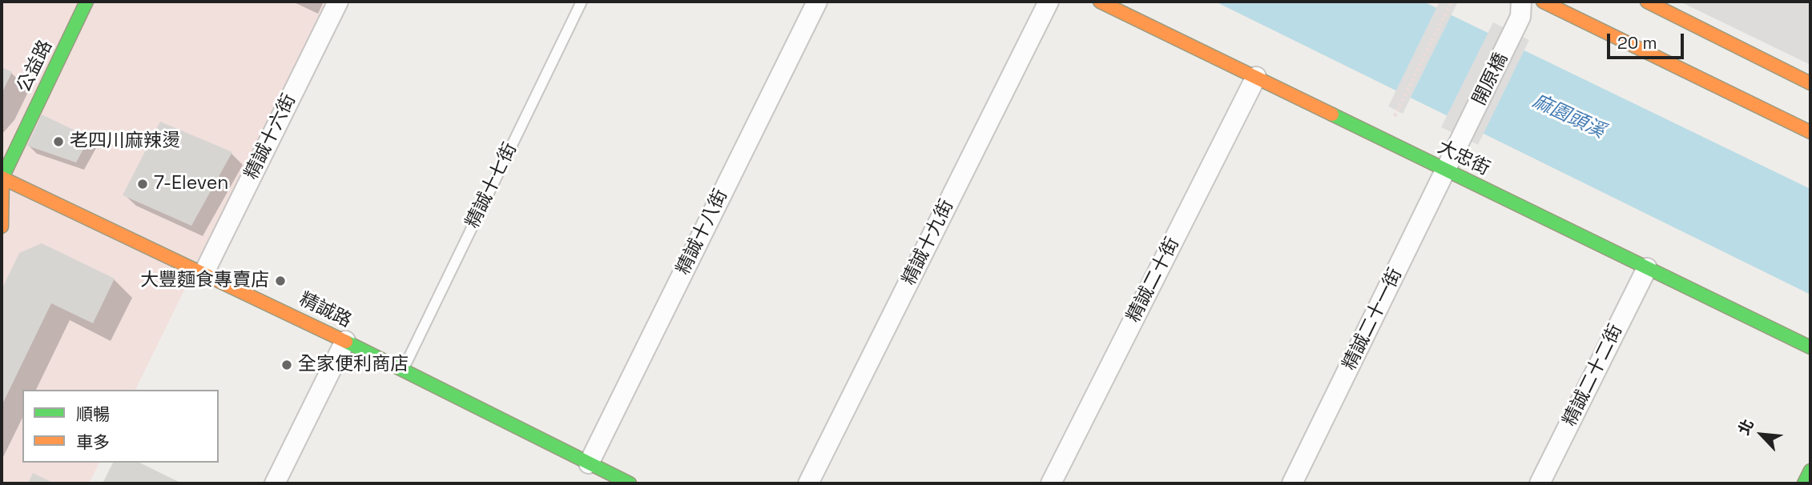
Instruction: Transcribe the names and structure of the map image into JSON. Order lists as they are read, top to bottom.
{
  "streets": {
    "street": [
      "公益路",
      "開原橋",
      "精誠十六街",
      "大忠街",
      "精誠十八街",
      "精誠十九街",
      "精誠二十街",
      "精誠路",
      "精誠二十一街",
      "精誠二十二街"
    ],
    "lane": ["精誠十七街"]
  },
  "crossings": [
    ["公益路", "精誠路"],
    ["開原橋", "大忠街"],
    ["開原橋", "精誠二十一街"],
    ["精誠十六街", "精誠路"],
    ["大忠街", "精誠二十街"],
    ["大忠街", "精誠二十一街"],
    ["大忠街", "精誠二十二街"],
    ["精誠十七街", "精誠路"],
    ["精誠十八街", "精誠路"]
  ],
  "water": ["麻園頭溪"],
  "places": [
    "老四川麻辣燙",
    "7-Eleven",
    "大豐麵食專賣店",
    "全家便利商店"
  ],
  "legend": ["順暢", "車多"],
  "scale_bar": "20 m",
  "north": "top left"
}
